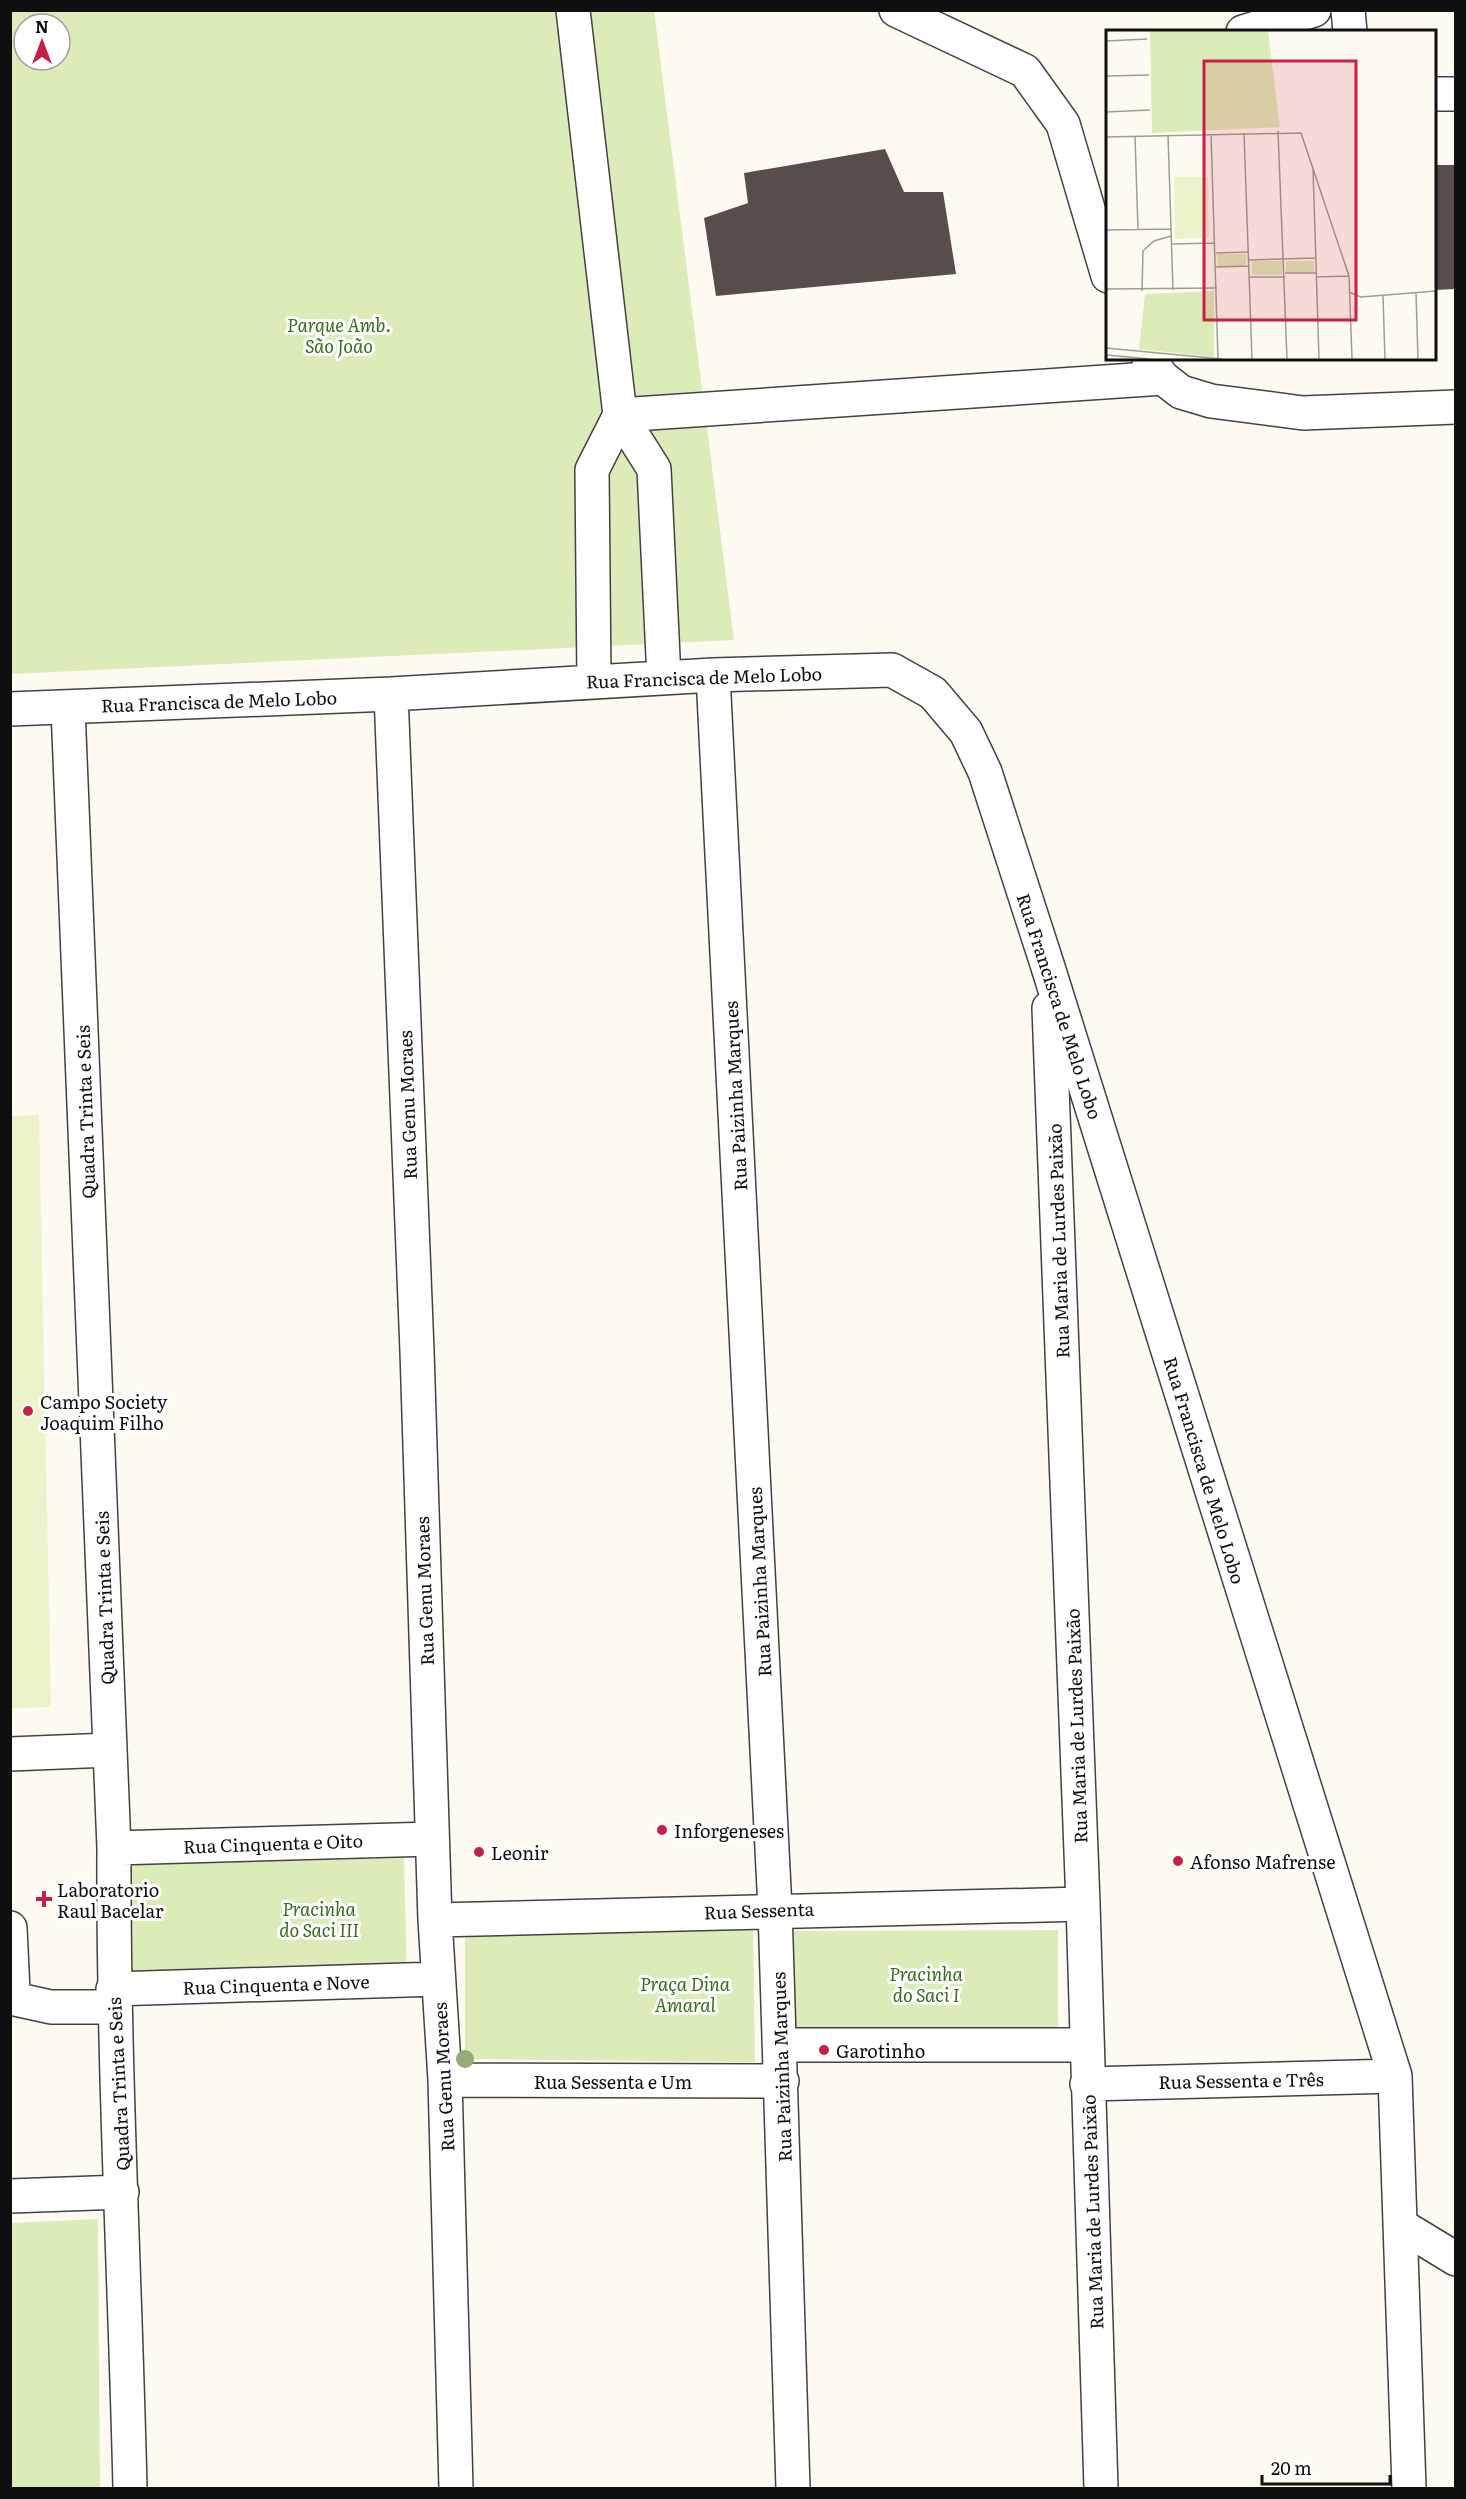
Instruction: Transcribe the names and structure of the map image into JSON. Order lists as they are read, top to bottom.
{
  "streets": {
    "street": [
      "Rua Francisca de Melo Lobo",
      "Rua Paizinha Marques",
      "Rua Genu Moraes",
      "Quadra Trinta e Seis",
      "Rua Maria de Lurdes Paixão",
      "Rua Cinquenta e Oito",
      "Rua Sessenta",
      "Rua Cinquenta e Nove",
      "Rua Sessenta e Três",
      "Rua Sessenta e Um"
    ]
  },
  "crossings": [
    ["Rua Francisca de Melo Lobo", "Rua Paizinha Marques"],
    ["Rua Francisca de Melo Lobo", "Rua Genu Moraes"],
    ["Rua Francisca de Melo Lobo", "Quadra Trinta e Seis"],
    ["Rua Francisca de Melo Lobo", "Rua Maria de Lurdes Paixão"],
    ["Rua Francisca de Melo Lobo", "Rua Sessenta e Três"],
    ["Rua Paizinha Marques", "Rua Sessenta"],
    ["Rua Paizinha Marques", "Rua Sessenta e Um"],
    ["Rua Genu Moraes", "Rua Cinquenta e Oito"],
    ["Rua Genu Moraes", "Rua Sessenta"],
    ["Rua Genu Moraes", "Rua Cinquenta e Nove"],
    ["Rua Genu Moraes", "Rua Sessenta e Um"],
    ["Quadra Trinta e Seis", "Rua Cinquenta e Oito"],
    ["Quadra Trinta e Seis", "Rua Cinquenta e Nove"],
    ["Rua Maria de Lurdes Paixão", "Rua Sessenta"],
    ["Rua Maria de Lurdes Paixão", "Rua Sessenta e Três"]
  ],
  "parks": [
    "Parque Amb. São João",
    "Pracinha do Saci III",
    "Pracinha do Saci I",
    "Praça Dina Amaral"
  ],
  "places": {
    "other": [
      "Campo Society Joaquim Filho",
      "Inforgeneses",
      "Leonir",
      "Afonso Mafrense",
      "Garotinho"
    ],
    "health": ["Laboratorio Raul Bacelar"]
  },
  "scale_bar": "20 m",
  "north": "top"
}
